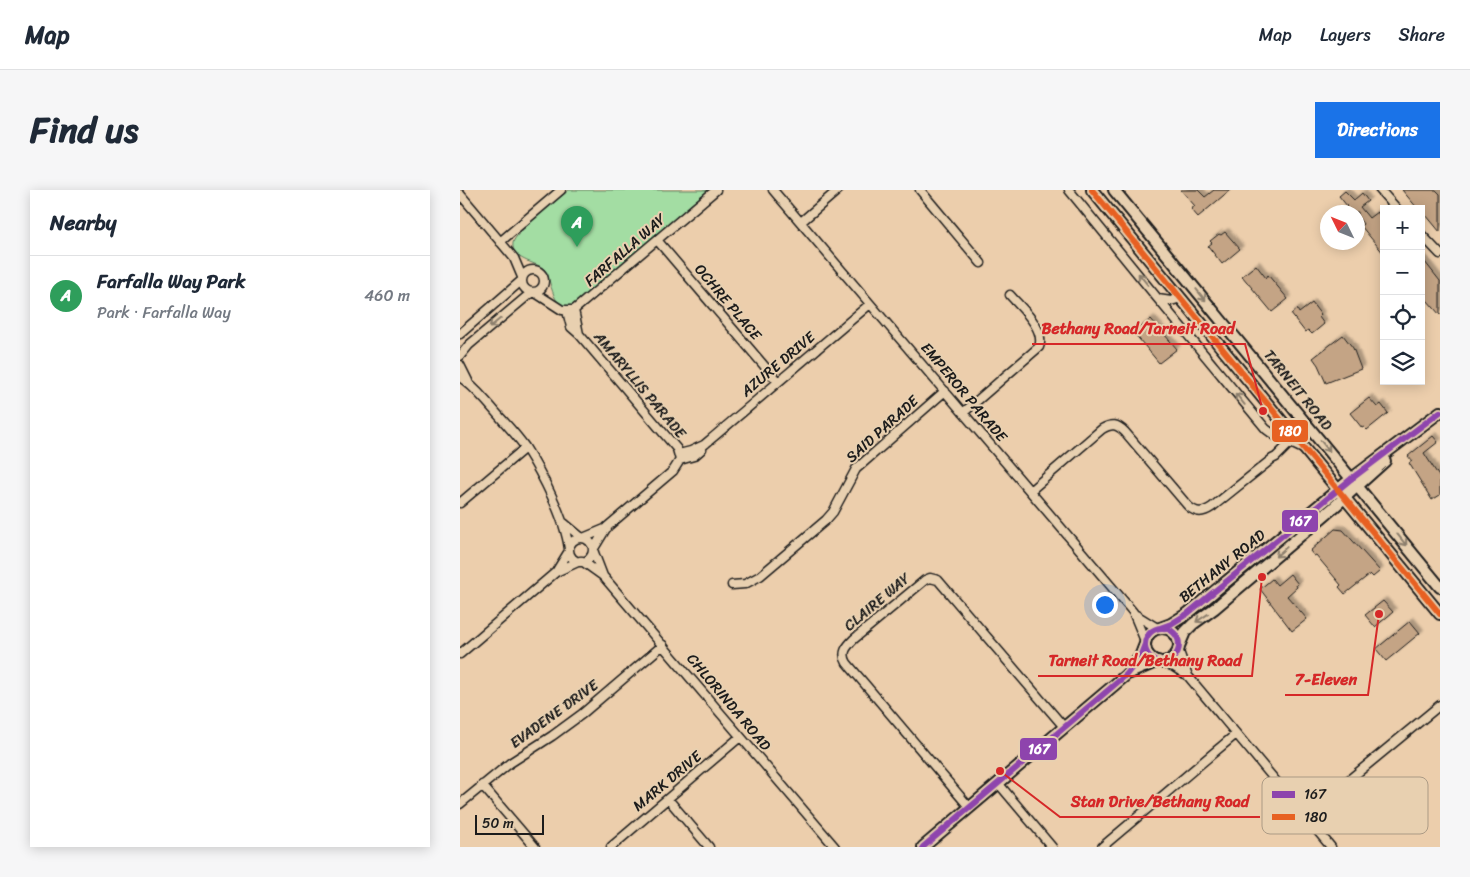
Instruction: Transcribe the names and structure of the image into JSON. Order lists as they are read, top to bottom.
{
  "streets": {
    "main road": ["TARNEIT ROAD", "BETHANY ROAD"],
    "street": [
      "FARFALLA WAY",
      "OCHRE PLACE",
      "AZURE DRIVE",
      "AMARYLLIS PARADE",
      "EMPEROR PARADE",
      "SAID PARADE",
      "CLAIRE WAY",
      "CHLORINDA ROAD",
      "EVADENE DRIVE",
      "MARK DRIVE"
    ]
  },
  "crossings": [
    ["FARFALLA WAY", "OCHRE PLACE"],
    ["FARFALLA WAY", "AMARYLLIS PARADE"],
    ["OCHRE PLACE", "AZURE DRIVE"],
    ["AZURE DRIVE", "AMARYLLIS PARADE"],
    ["AZURE DRIVE", "EMPEROR PARADE"],
    ["TARNEIT ROAD", "BETHANY ROAD"],
    ["EMPEROR PARADE", "SAID PARADE"],
    ["EMPEROR PARADE", "BETHANY ROAD"],
    ["CHLORINDA ROAD", "EVADENE DRIVE"],
    ["CHLORINDA ROAD", "MARK DRIVE"]
  ],
  "places": [
    "Bethany Road/Tarneit Road",
    "Tarneit Road/Bethany Road",
    "7-Eleven",
    "Stan Drive/Bethany Road"
  ],
  "lines": ["transit line 180", "transit line 167"],
  "legend": ["167", "180"],
  "scale_bar": "50 m",
  "north": "top left",
  "page": {
    "header": "Map",
    "nav": ["Map", "Layers", "Share"],
    "title": "Find us",
    "buttons": "Directions",
    "heading": "Nearby",
    "map_buttons": ["+", "−"],
    "pins": "A",
    "list": [
      {
        "mark": "A",
        "name": "Farfalla Way Park",
        "note": "Park · Farfalla Way",
        "value": "460 m"
      }
    ],
    "scale": "50 m"
  }
}
